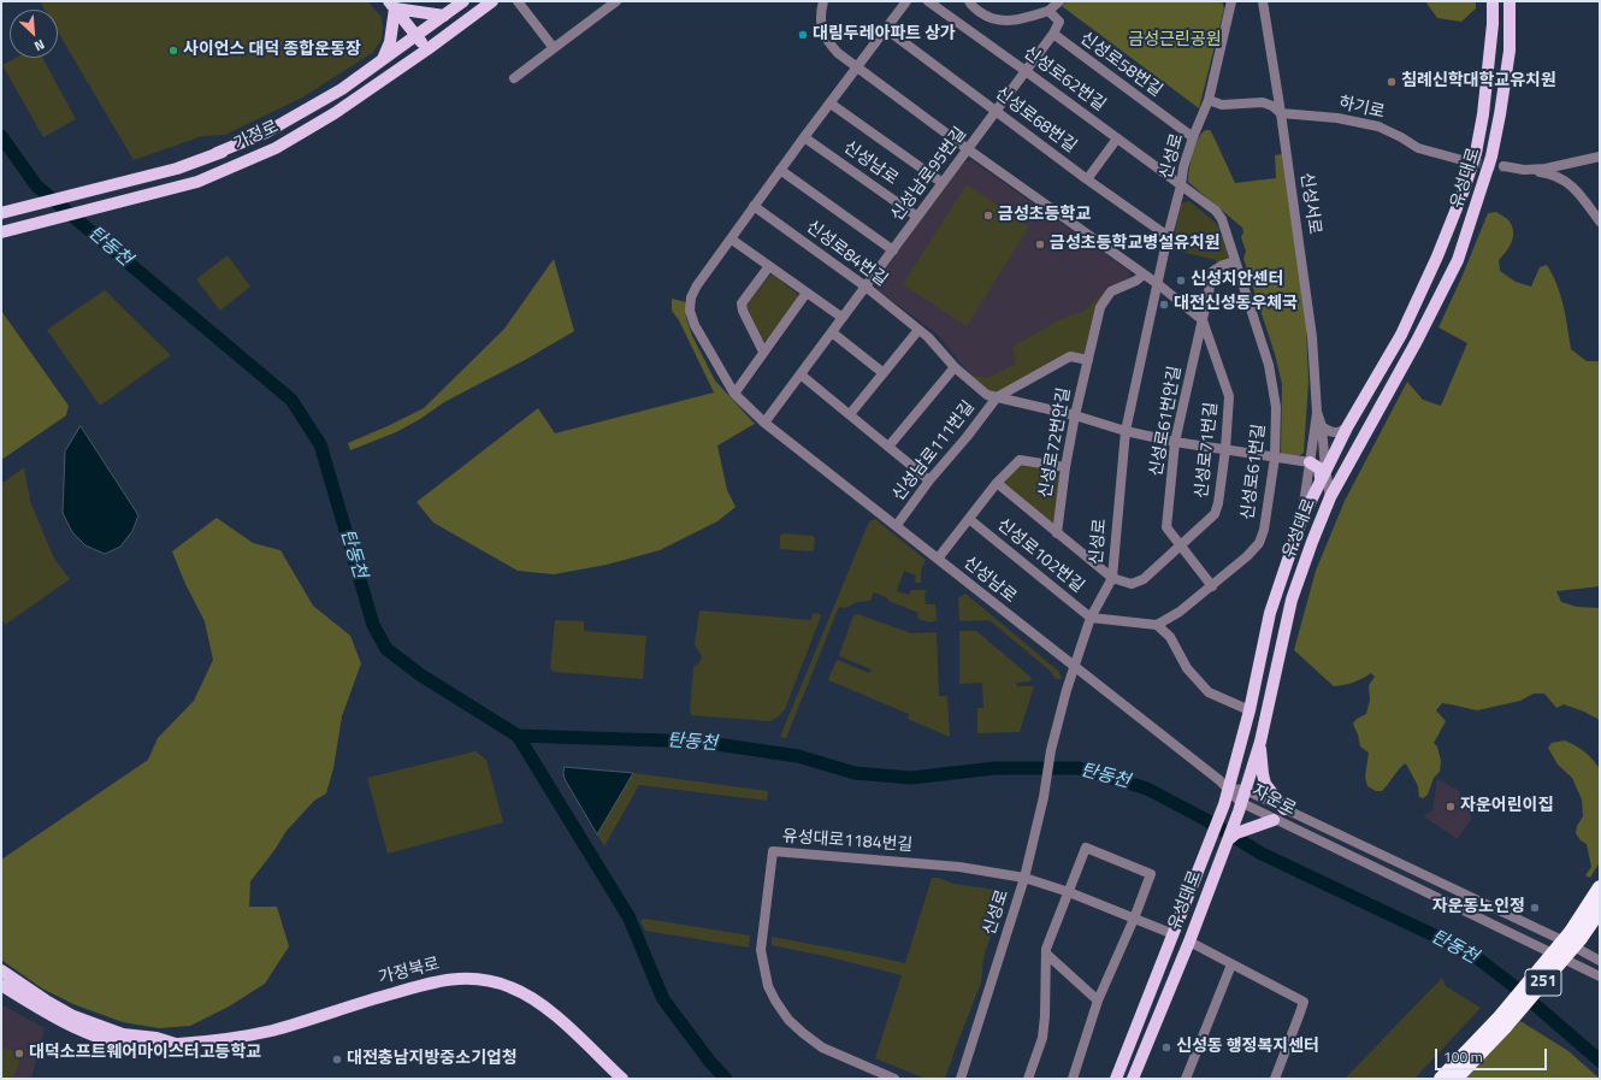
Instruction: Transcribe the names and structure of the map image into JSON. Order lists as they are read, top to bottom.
{
  "streets": {
    "highway": ["251"],
    "main road": ["가정로", "유성대로", "가정북로"],
    "street": [
      "신성로58번길",
      "신성로62번길",
      "하기로",
      "신성로68번길",
      "신성로",
      "신성남로",
      "신성남로95번길",
      "신성서로",
      "신성로84번길",
      "신성로61번안길",
      "신성로72번안길",
      "신성로71번길",
      "신성남로111번길",
      "신성로61번길",
      "신성로102번길",
      "자운로",
      "유성대로1184번길"
    ]
  },
  "crossings": [
    ["신성로58번길", "신성로"],
    ["신성로58번길", "신성남로95번길"],
    ["신성로62번길", "신성로"],
    ["신성로62번길", "신성남로95번길"],
    ["신성로62번길", "신성로61번길"],
    ["하기로", "신성서로"],
    ["신성로68번길", "신성로"],
    ["신성로68번길", "신성남로"],
    ["신성로68번길", "신성남로95번길"],
    ["신성로", "신성남로"],
    ["신성로", "신성로84번길"],
    ["신성로", "신성로71번길"],
    ["신성로", "신성로61번길"],
    ["신성로", "신성로102번길"],
    ["신성로", "유성대로1184번길"],
    ["신성남로", "신성남로95번길"],
    ["신성남로", "유성대로"],
    ["신성남로", "신성로84번길"],
    ["신성남로", "신성남로111번길"],
    ["신성남로", "자운로"],
    ["신성남로95번길", "신성로84번길"],
    ["유성대로", "자운로"],
    ["유성대로", "유성대로1184번길"],
    ["신성로84번길", "신성로61번안길"],
    ["신성로84번길", "신성로72번안길"],
    ["신성로84번길", "신성로71번길"],
    ["신성로84번길", "신성남로111번길"],
    ["신성로84번길", "신성로61번길"],
    ["신성로61번안길", "신성로71번길"],
    ["신성로61번안길", "신성로61번길"],
    ["신성로72번안길", "신성남로111번길"]
  ],
  "water": ["탄동천"],
  "parks": ["금성근린공원"],
  "places": [
    "대림두레아파트 상가",
    "사이언스 대덕 종합운동장",
    "침례신학대학교유치원",
    "금성초등학교",
    "금성초등학교병설유치원",
    "신성치안센터",
    "대전신성동우체국",
    "자운어린이집",
    "자운동노인정",
    "신성동 행정복지센터",
    "대덕소프트웨어마이스터고등학교",
    "대전충남지방중소기업청"
  ],
  "scale_bar": "100 m",
  "north": "bottom right"
}
